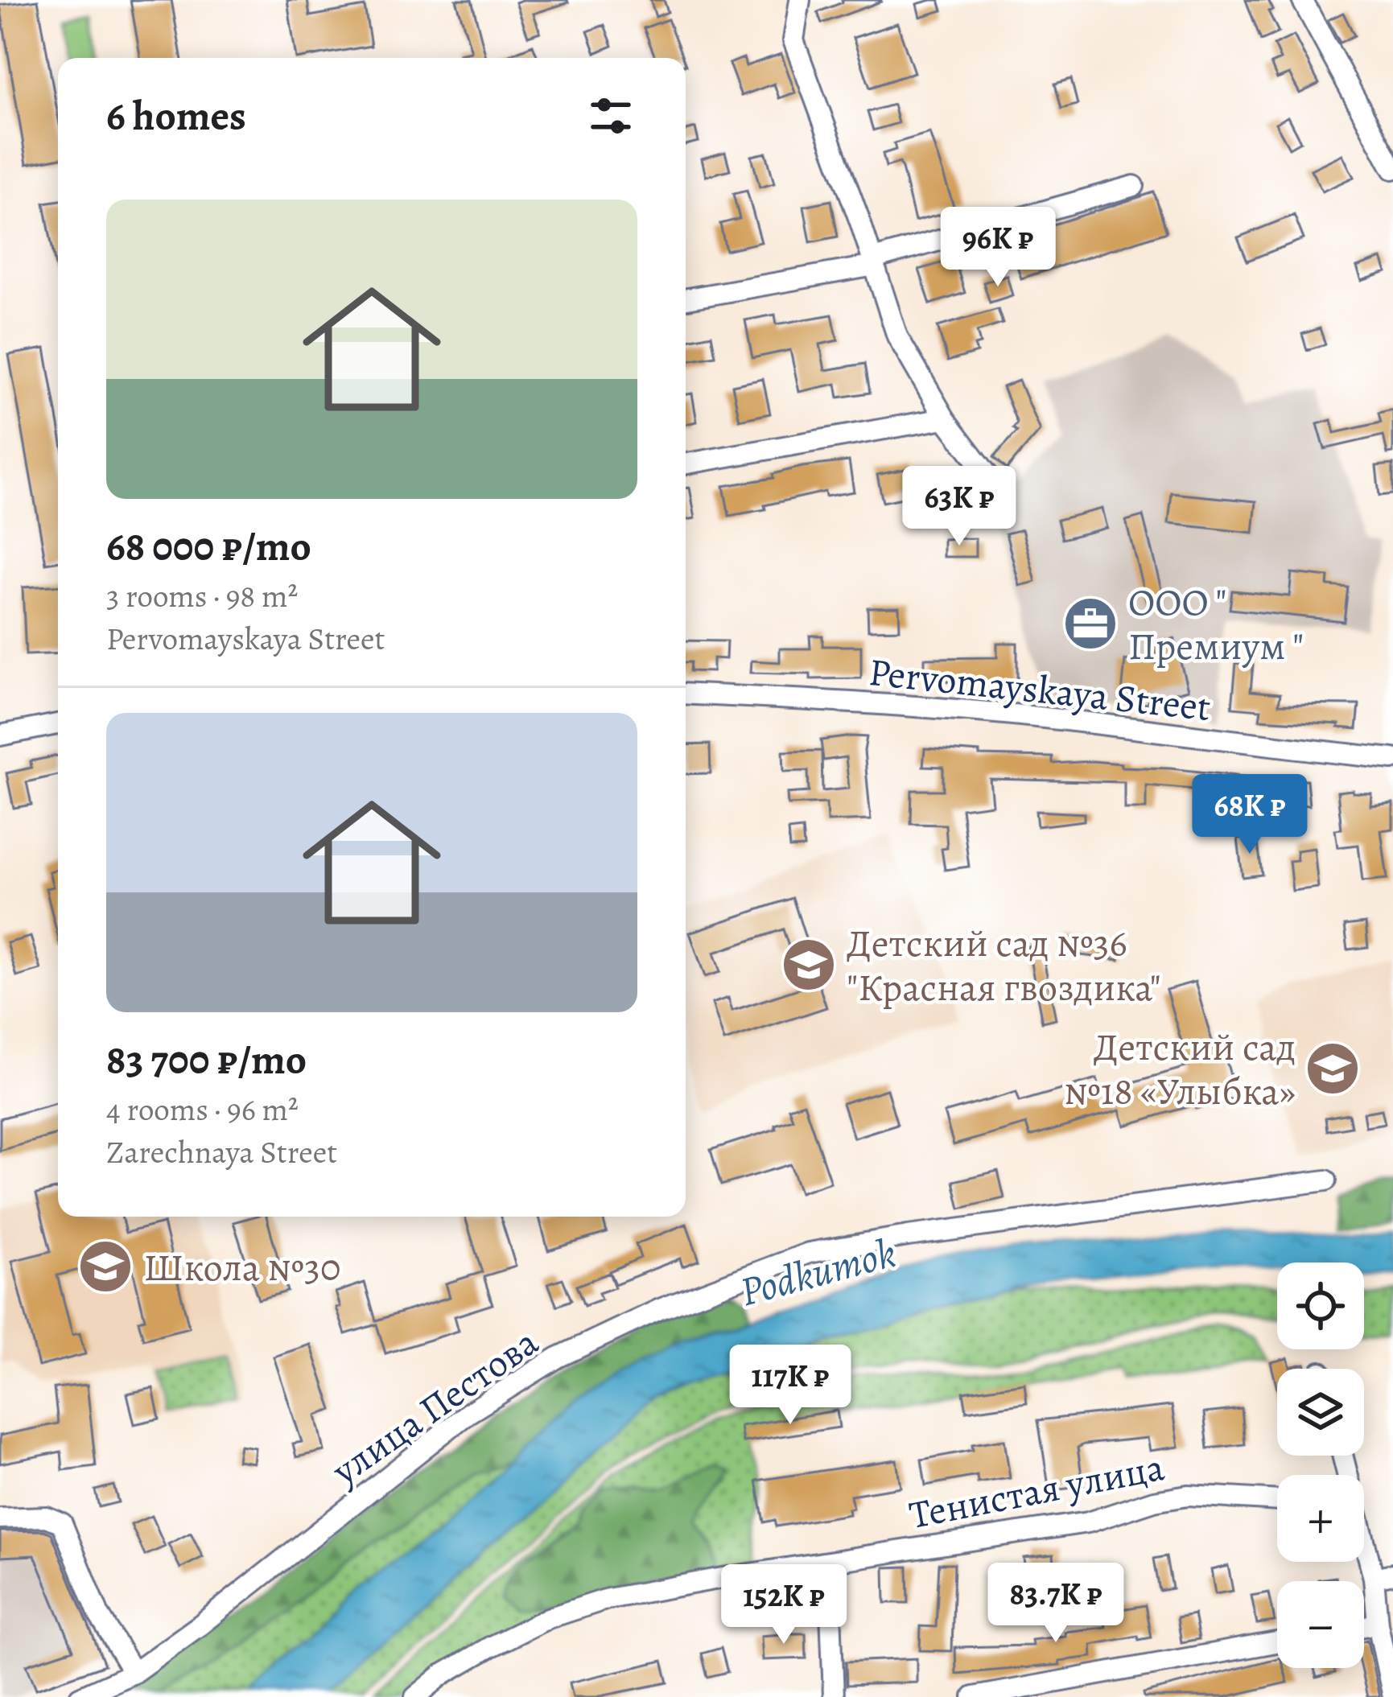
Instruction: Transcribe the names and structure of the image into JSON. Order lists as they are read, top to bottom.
{
  "streets": {
    "street": ["Pervomayskaya Street", "улица Пестова", "Тенистая улица"]
  },
  "water": ["Podkumok"],
  "places": {
    "office": ["ООО \" Премиум \""],
    "school or university": ["Детский сад №36 \"Красная гвоздика\"", "Детский сад №18 «Улыбка»", "Школа №30"]
  },
  "page": {
    "heading": "6 homes",
    "list": [
      {
        "name": "68 000 ₽/mo",
        "note": "3 rooms · 98 m² · Pervomayskaya Street"
      },
      {
        "name": "83 700 ₽/mo",
        "note": "4 rooms · 96 m² · Zarechnaya Street"
      }
    ],
    "price": [
      "96K ₽",
      "63K ₽",
      "68K ₽",
      "117K ₽",
      "83.7K ₽",
      "152K ₽"
    ],
    "map_buttons": ["+", "−"]
  }
}
